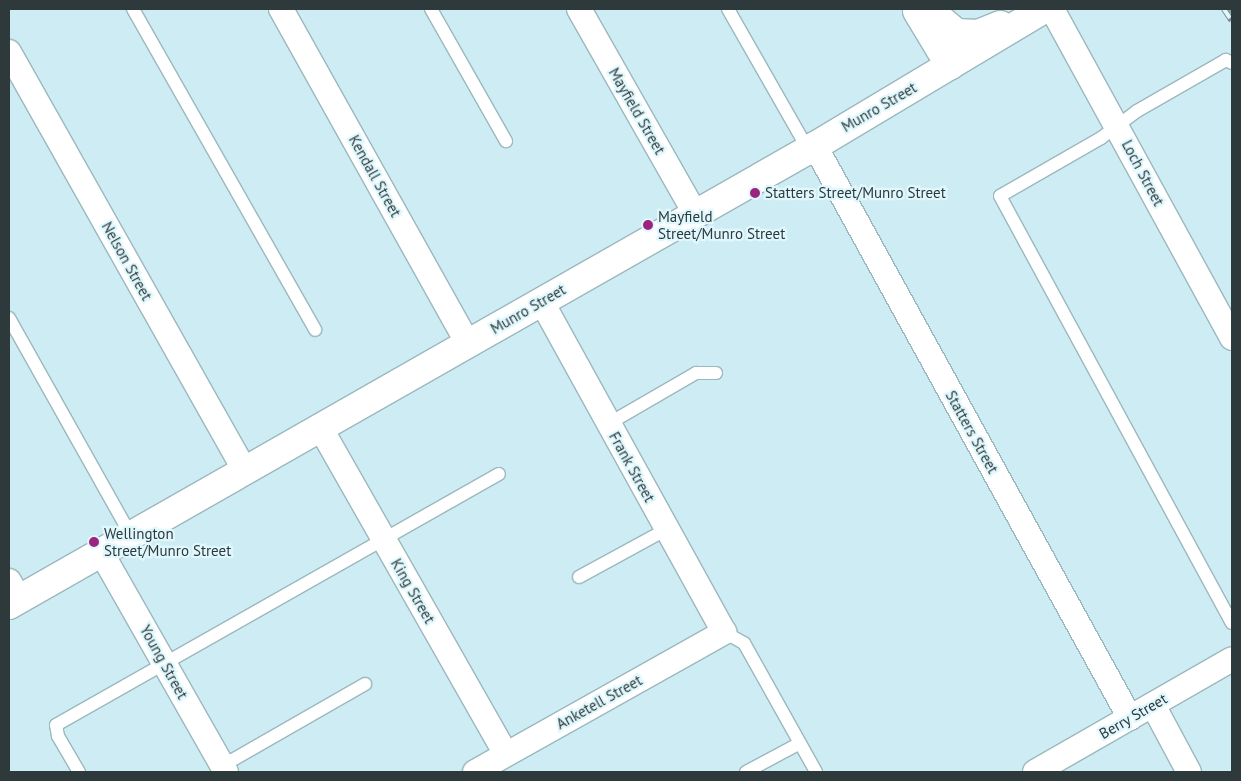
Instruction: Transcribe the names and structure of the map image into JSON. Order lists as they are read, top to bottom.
{
  "streets": {
    "street": [
      "Munro Street",
      "Mayfield Street",
      "Loch Street",
      "Kendall Street",
      "Nelson Street",
      "Statters Street",
      "Frank Street",
      "King Street",
      "Young Street",
      "Anketell Street",
      "Berry Street"
    ]
  },
  "crossings": [
    ["Munro Street", "Mayfield Street"],
    ["Munro Street", "Kendall Street"],
    ["Munro Street", "Nelson Street"],
    ["Munro Street", "Statters Street"],
    ["Munro Street", "Frank Street"],
    ["Munro Street", "King Street"],
    ["Munro Street", "Young Street"],
    ["Statters Street", "Berry Street"],
    ["Frank Street", "Anketell Street"],
    ["King Street", "Anketell Street"]
  ],
  "places": ["Statters Street/Munro Street", "Mayfield Street/Munro Street", "Wellington Street/Munro Street"]
}
